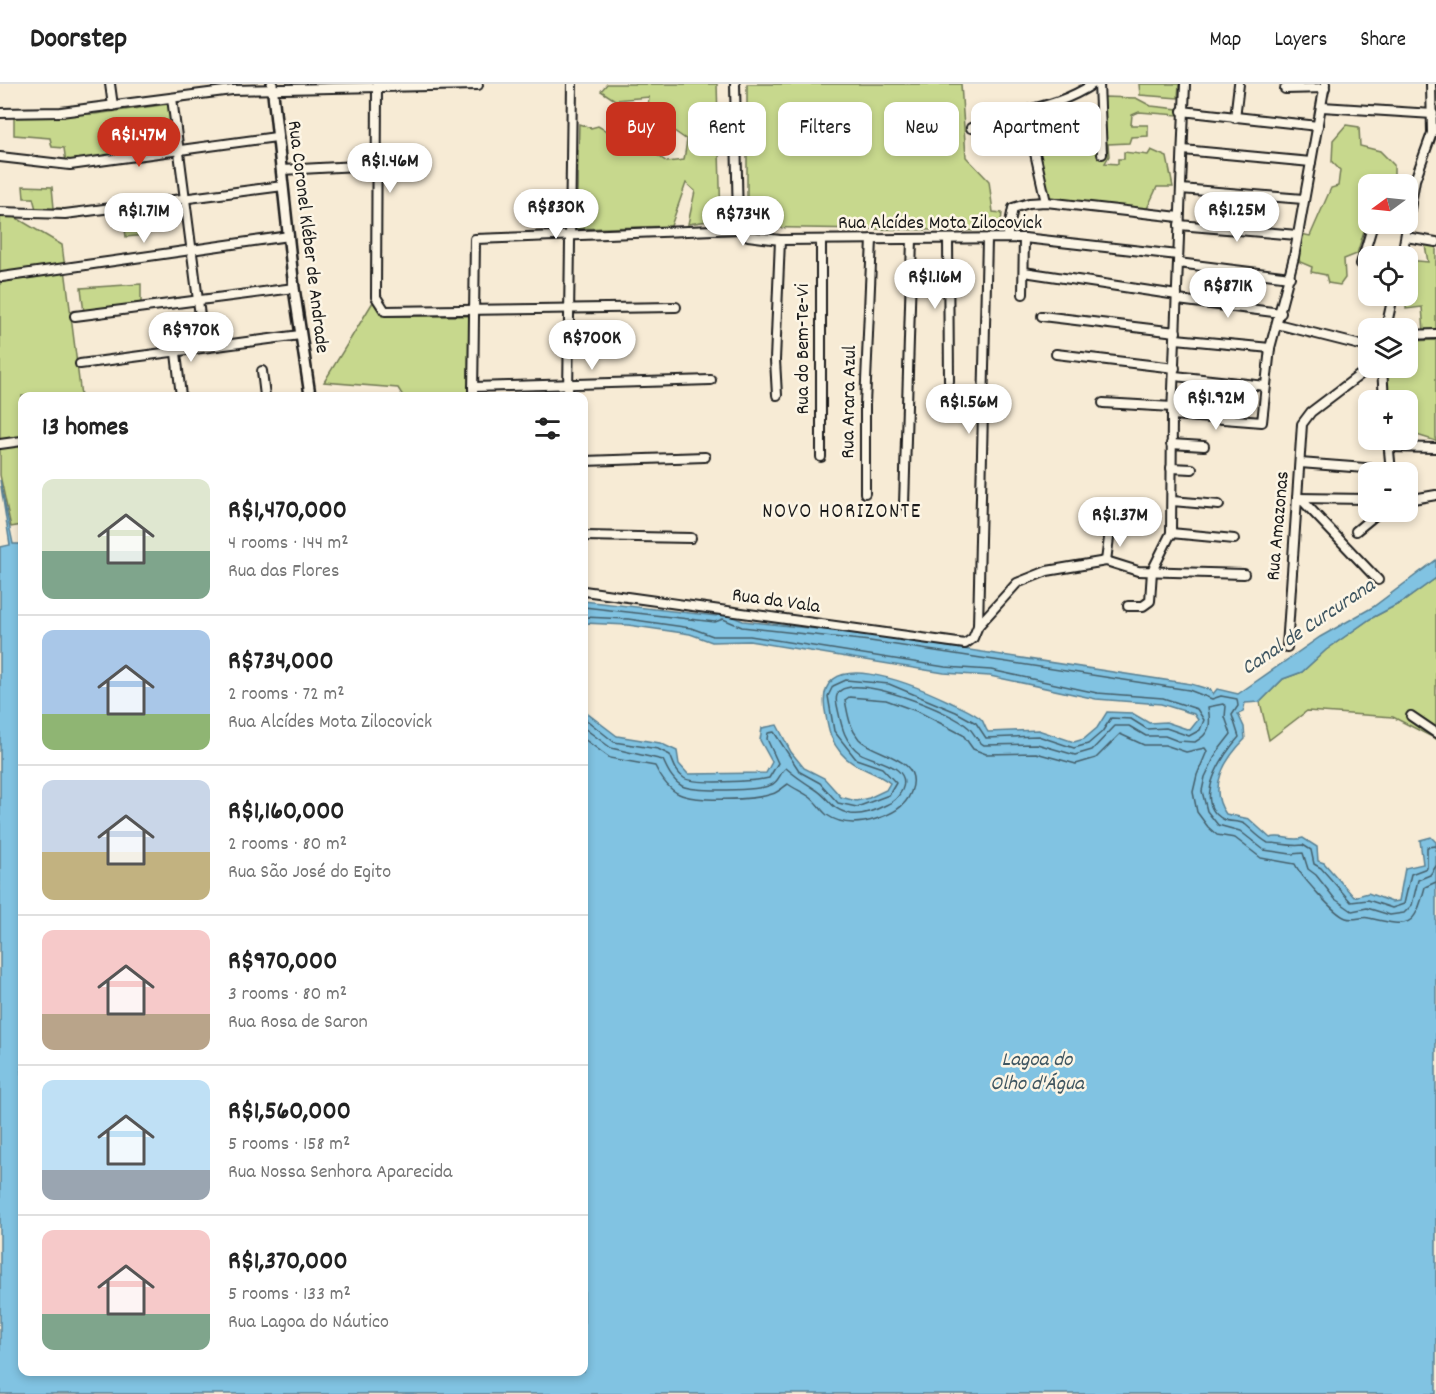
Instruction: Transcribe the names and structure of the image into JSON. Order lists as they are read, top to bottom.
{
  "streets": {
    "main road": ["Rua Coronel Kléber de Andrade"],
    "street": [
      "Rua Alcídes Mota Zilocovick",
      "Rua do Bem-Te-Vi",
      "Rua Arara Azul",
      "Rua Amazonas",
      "Rua da Vala"
    ]
  },
  "crossings": [
    ["Rua Alcídes Mota Zilocovick", "Rua do Bem-Te-Vi"],
    ["Rua Alcídes Mota Zilocovick", "Rua Arara Azul"]
  ],
  "districts": ["NOVO HORIZONTE"],
  "water": ["Canal de Curcurana", "Lagoa do Olho d'Água"],
  "north": "left",
  "page": {
    "header": "Doorstep",
    "nav": ["Map", "Layers", "Share"],
    "chip": [
      "Buy",
      "Rent",
      "Filters",
      "New",
      "Apartment"
    ],
    "price": [
      "R$1.47M",
      "R$1.46M",
      "R$830K",
      "R$1.25M",
      "R$1.71M",
      "R$734K",
      "R$1.16M",
      "R$871K",
      "R$970K",
      "R$700K",
      "R$1.92M",
      "R$1.56M",
      "R$1.37M"
    ],
    "map_buttons": ["+", "−"],
    "heading": "13 homes",
    "list": [
      {
        "name": "R$1,470,000",
        "note": "4 rooms · 144 m² · Rua das Flores"
      },
      {
        "name": "R$734,000",
        "note": "2 rooms · 72 m² · Rua Alcídes Mota Zilocovick"
      },
      {
        "name": "R$1,160,000",
        "note": "2 rooms · 80 m² · Rua São José do Egito"
      },
      {
        "name": "R$970,000",
        "note": "3 rooms · 80 m² · Rua Rosa de Saron"
      },
      {
        "name": "R$1,560,000",
        "note": "5 rooms · 158 m² · Rua Nossa Senhora Aparecida"
      },
      {
        "name": "R$1,370,000",
        "note": "5 rooms · 133 m² · Rua Lagoa do Náutico"
      }
    ]
  }
}
